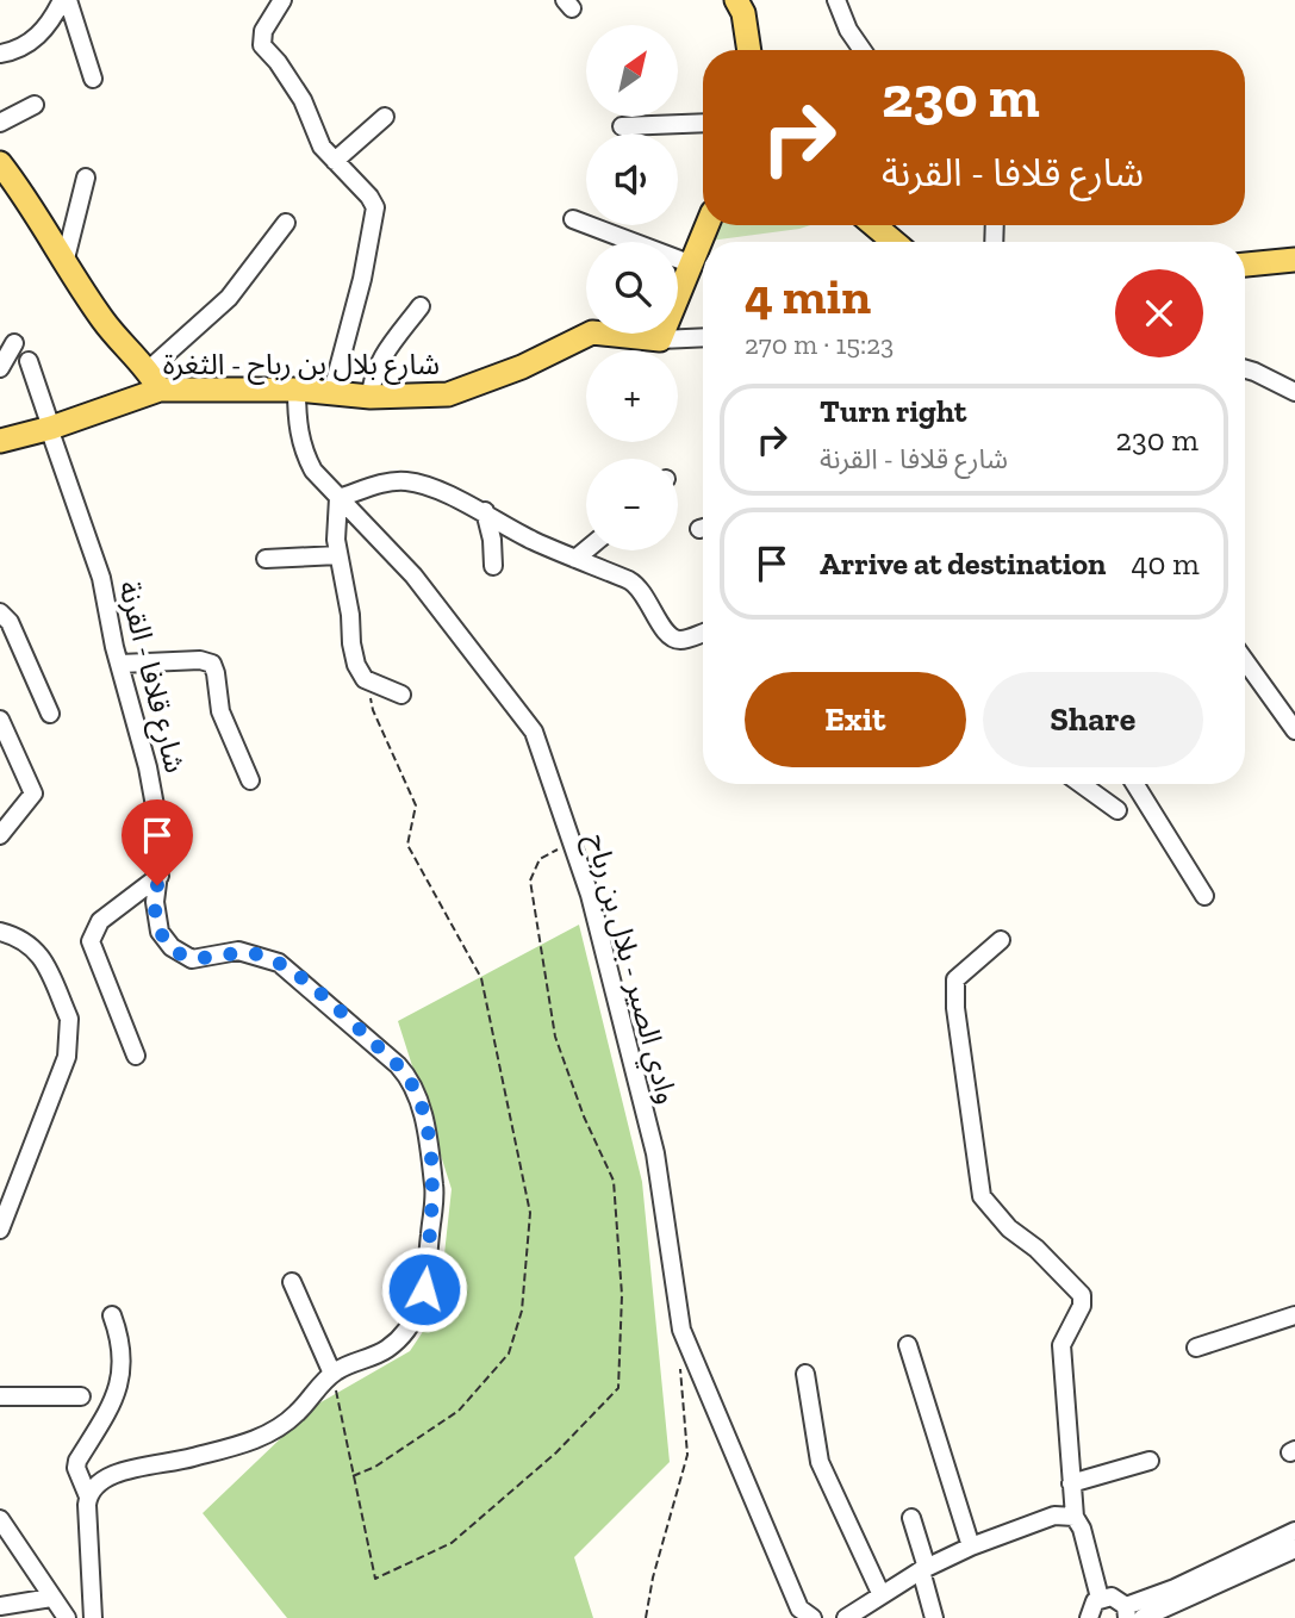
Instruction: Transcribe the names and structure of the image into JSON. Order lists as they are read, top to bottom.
{
  "streets": {
    "main road": ["شارع بلال بن رباح - الثغرة"],
    "street": ["شارع قلافا - القرنة", "وادي الصير - بلال بن رباح"]
  },
  "crossings": [
    ["شارع بلال بن رباح - الثغرة", "شارع قلافا - القرنة"],
    ["شارع بلال بن رباح - الثغرة", "وادي الصير - بلال بن رباح"]
  ],
  "north": "top right",
  "page": {
    "map_buttons": ["+", "−"],
    "turn": ["230 m", "شارع قلافا - القرنة"],
    "heading": ["4 min", "270 m · 15:23"],
    "list": [
      {
        "name": "Turn right",
        "note": "شارع قلافا - القرنة",
        "value": "230 m"
      },
      {
        "name": "Arrive at destination",
        "value": "40 m"
      }
    ],
    "buttons": ["Exit", "Share"]
  }
}
